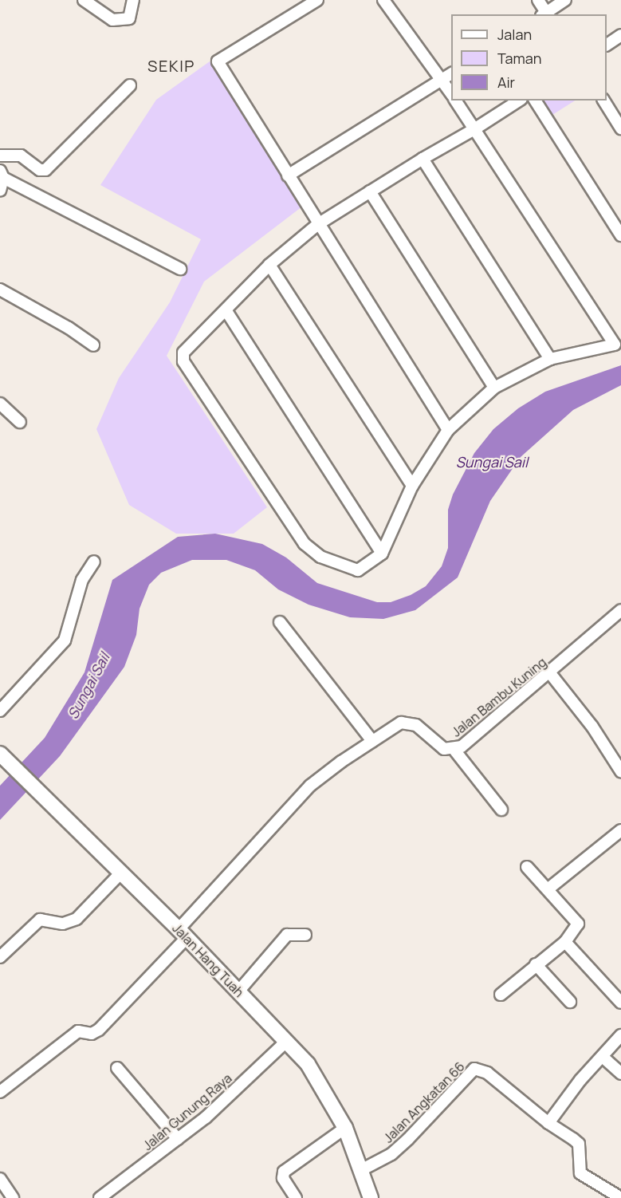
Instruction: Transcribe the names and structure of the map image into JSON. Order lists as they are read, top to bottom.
{
  "streets": {
    "main road": ["Jalan Hang Tuah"],
    "street": ["Jalan Bambu Kuning", "Jalan Angkatan 66", "Jalan Gunung Raya"]
  },
  "crossings": [
    ["Jalan Bambu Kuning", "Jalan Hang Tuah"],
    ["Jalan Hang Tuah", "Jalan Angkatan 66"],
    ["Jalan Hang Tuah", "Jalan Gunung Raya"]
  ],
  "districts": ["SEKIP"],
  "water": ["Sungai Sail"],
  "legend": ["Jalan", "Taman", "Air"]
}
